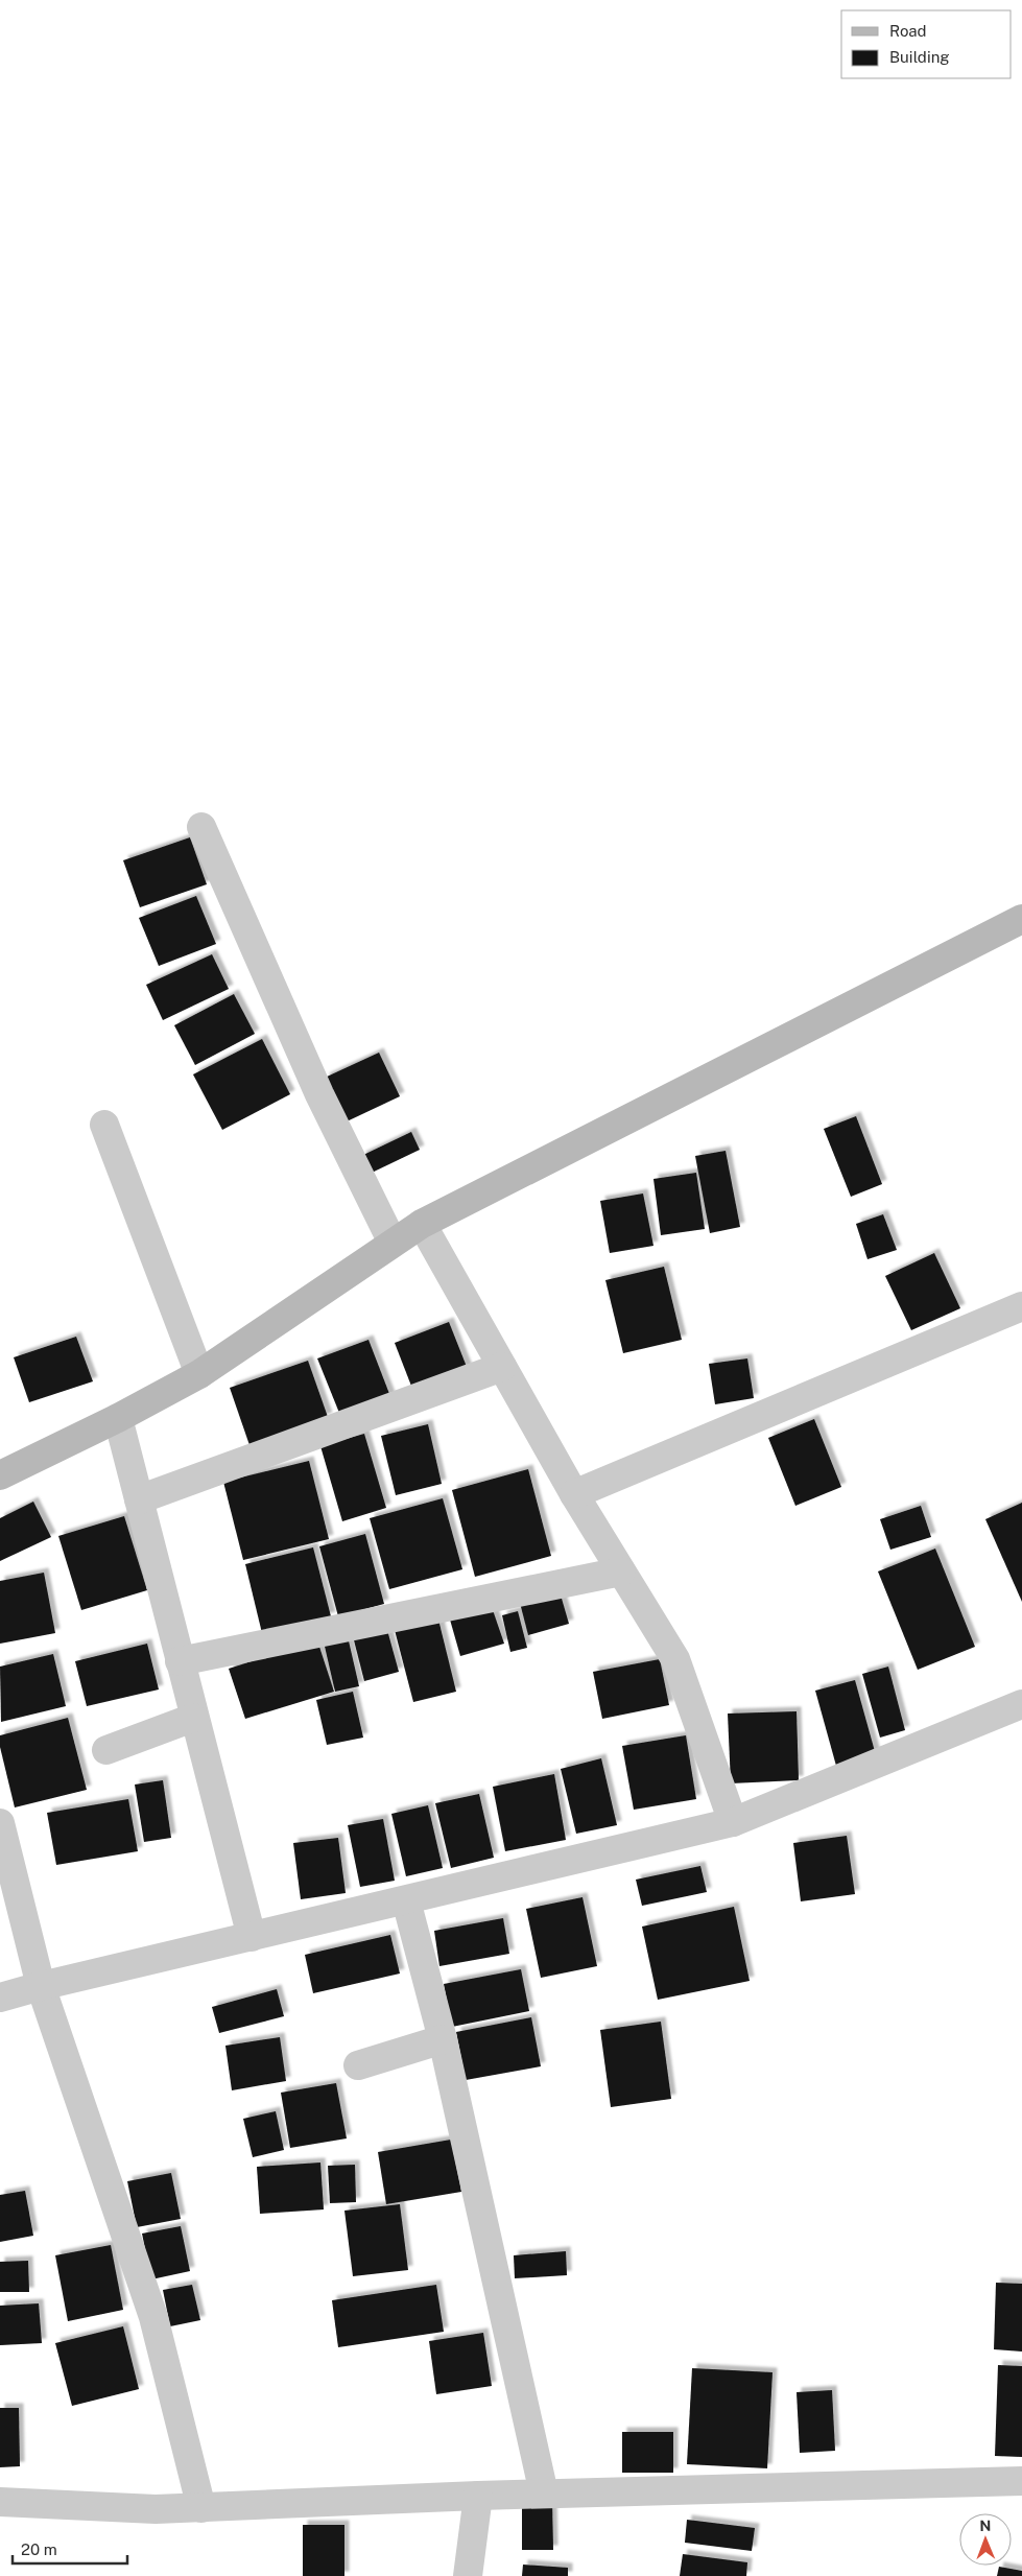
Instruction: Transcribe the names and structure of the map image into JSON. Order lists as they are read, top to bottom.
{
  "legend": ["Road", "Building"],
  "scale_bar": "20 m",
  "north": "top"
}
